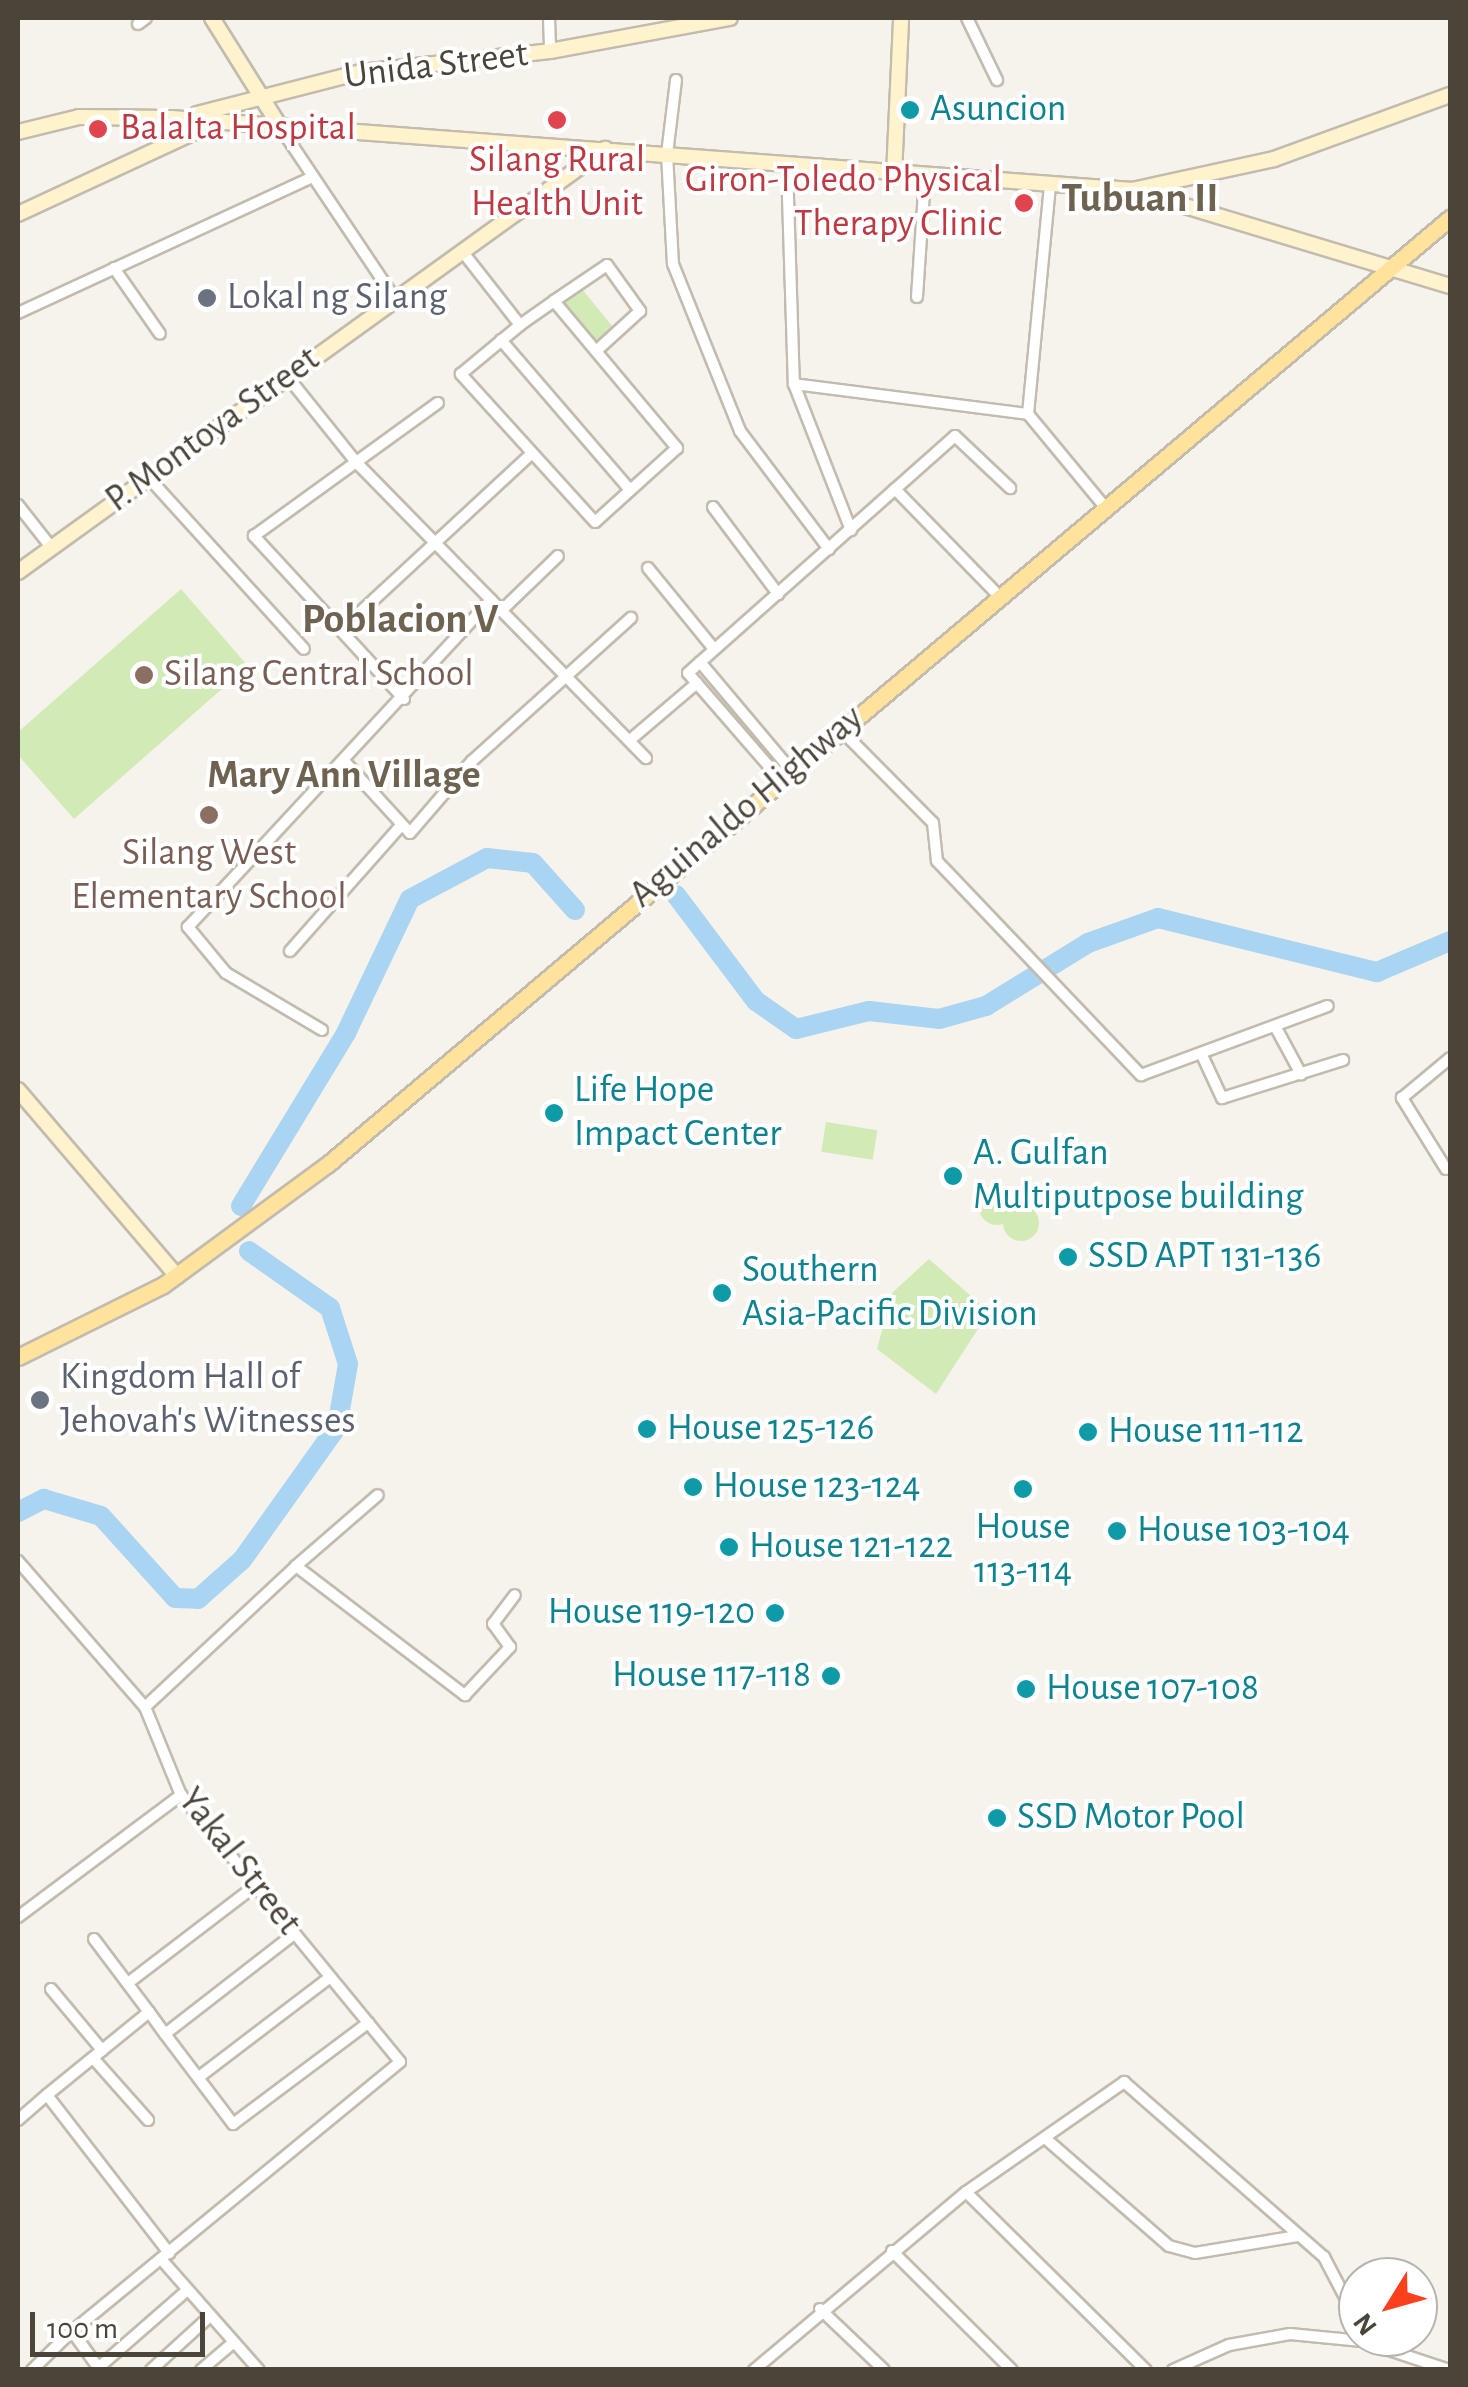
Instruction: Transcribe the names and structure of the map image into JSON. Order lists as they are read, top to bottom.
{
  "streets": {
    "main road": ["Unida Street", "P. Montoya Street", "Aguinaldo Highway"],
    "street": ["Yakal Street"]
  },
  "districts": ["Tubuan II", "Poblacion V", "Mary Ann Village"],
  "places": [
    "Asuncion",
    "Silang Rural Health Unit",
    "Balalta Hospital",
    "Giron-Toledo Physical Therapy Clinic",
    "Lokal ng Silang",
    "Silang Central School",
    "Silang West Elementary School",
    "Life Hope Impact Center",
    "A. Gulfan Multiputpose building",
    "SSD APT 131-136",
    "Southern Asia-Pacific Division",
    "Kingdom Hall of Jehovah's Witnesses",
    "House 125-126",
    "House 111-112",
    "House 123-124",
    "House 113-114",
    "House 103-104",
    "House 121-122",
    "House 119-120",
    "House 117-118",
    "House 107-108",
    "SSD Motor Pool"
  ],
  "scale_bar": "100 m",
  "north": "bottom left"
}
